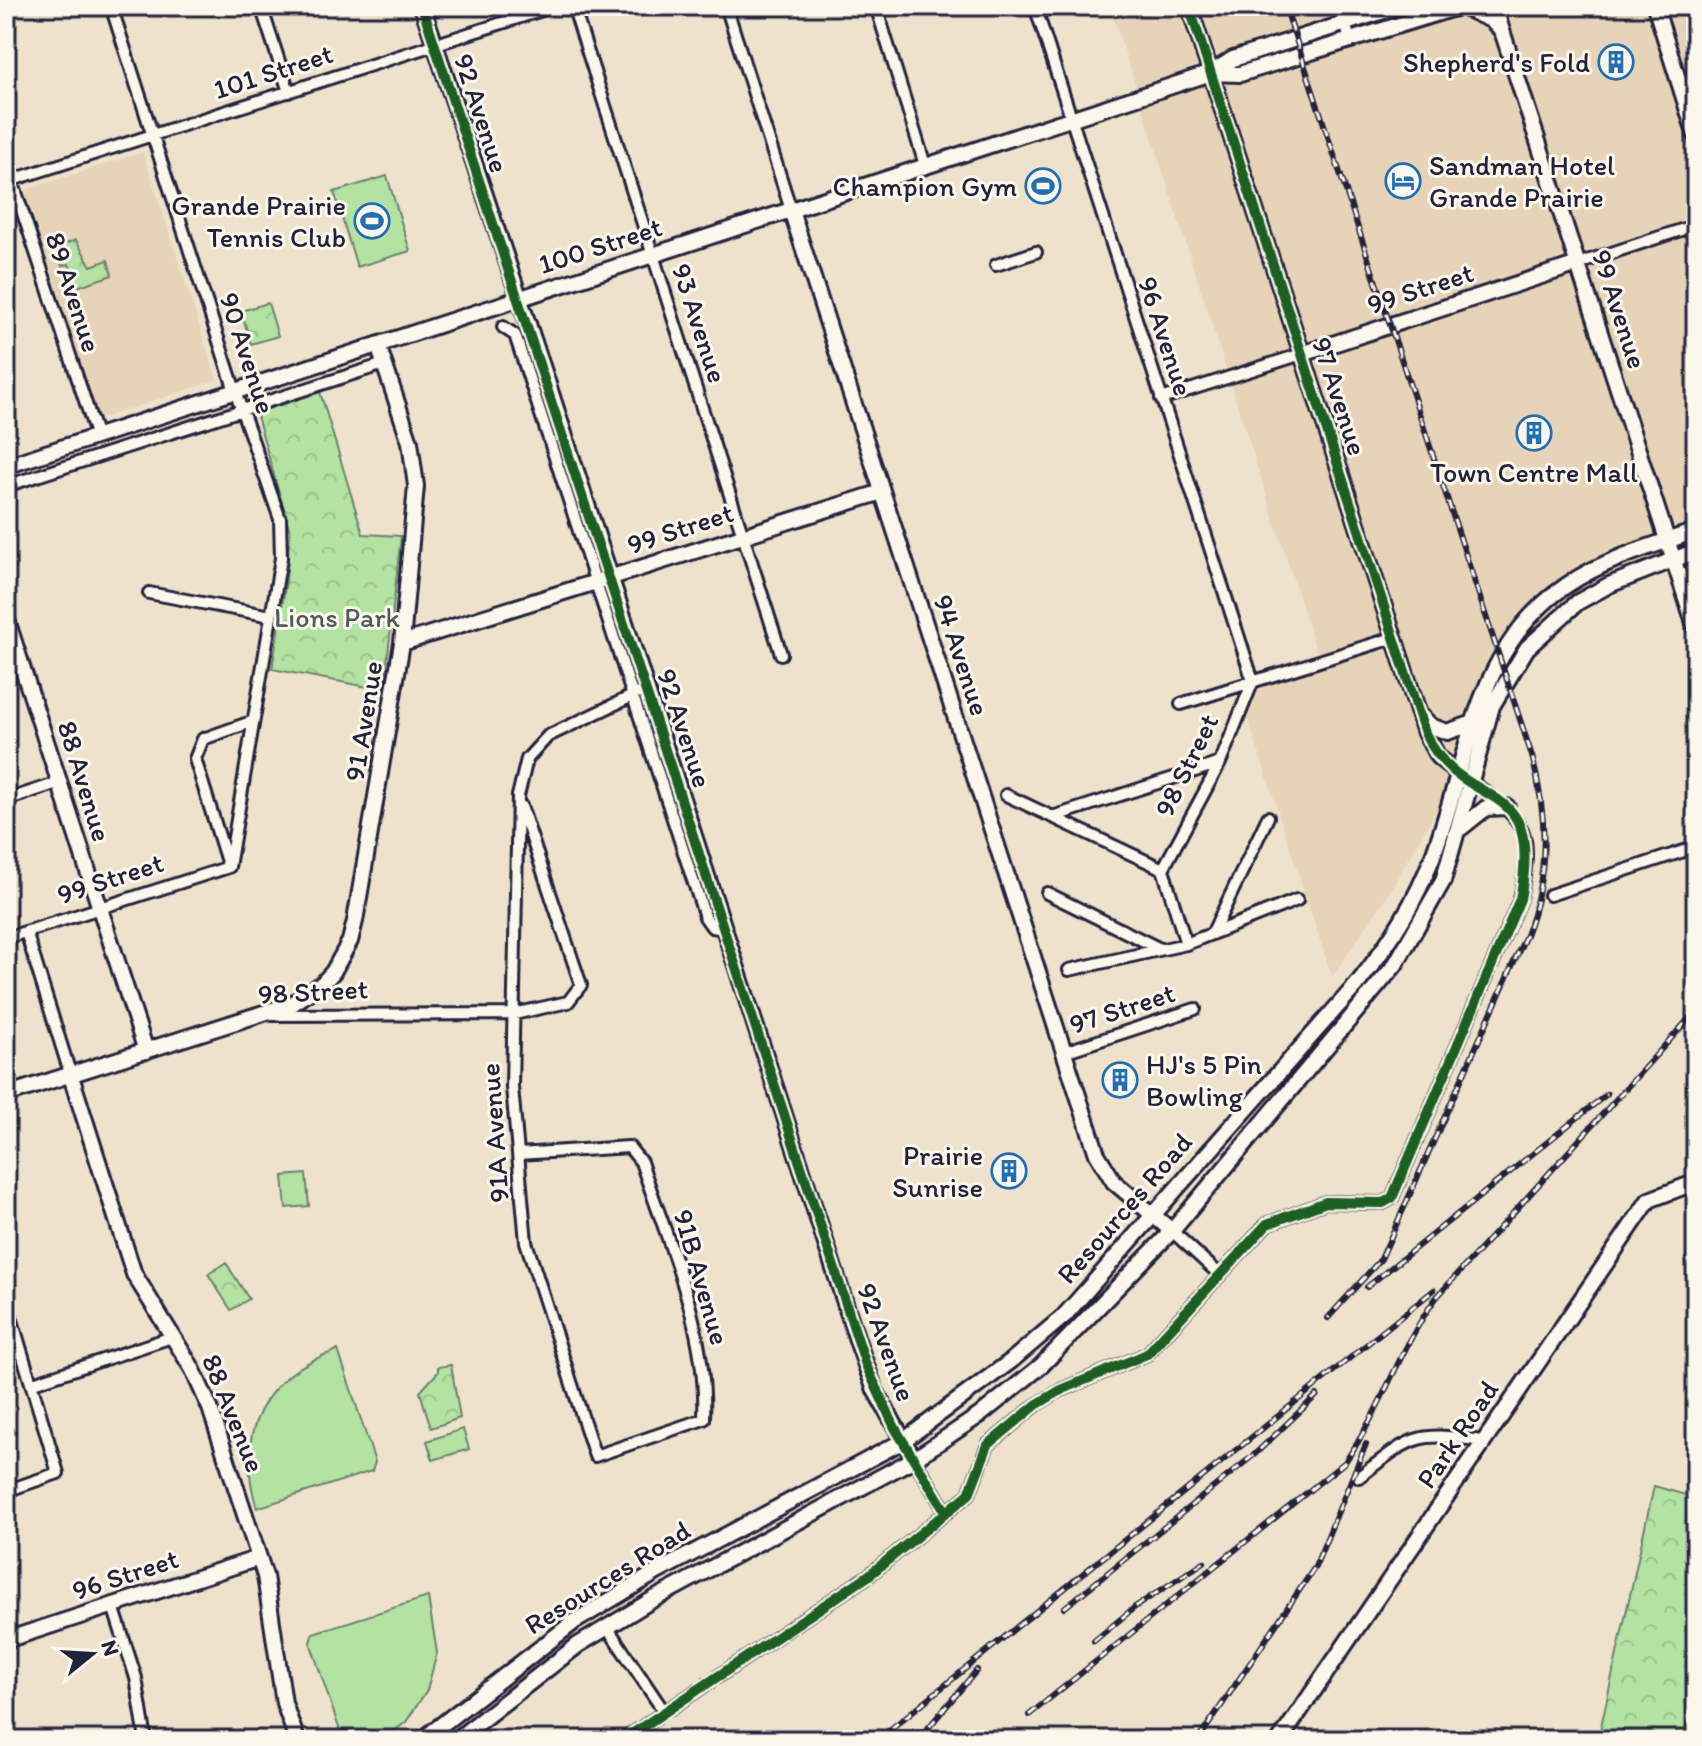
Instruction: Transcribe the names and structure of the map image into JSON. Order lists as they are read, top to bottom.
{
  "streets": {
    "street": [
      "101 Street",
      "92 Avenue",
      "100 Street",
      "99 Street",
      "89 Avenue",
      "99 Avenue",
      "93 Avenue",
      "96 Avenue",
      "90 Avenue",
      "97 Avenue",
      "94 Avenue",
      "91 Avenue",
      "98 Street",
      "88 Avenue",
      "97 Street",
      "91A Avenue",
      "Resources Road",
      "91B Avenue",
      "Park Road",
      "96 Street"
    ]
  },
  "crossings": [
    ["101 Street", "92 Avenue"],
    ["101 Street", "89 Avenue"],
    ["101 Street", "90 Avenue"],
    ["92 Avenue", "100 Street"],
    ["92 Avenue", "99 Street"],
    ["92 Avenue", "91A Avenue"],
    ["92 Avenue", "Resources Road"],
    ["100 Street", "89 Avenue"],
    ["100 Street", "93 Avenue"],
    ["100 Street", "96 Avenue"],
    ["100 Street", "90 Avenue"],
    ["100 Street", "97 Avenue"],
    ["100 Street", "94 Avenue"],
    ["100 Street", "91 Avenue"],
    ["99 Street", "99 Avenue"],
    ["99 Street", "93 Avenue"],
    ["99 Street", "96 Avenue"],
    ["99 Street", "90 Avenue"],
    ["99 Street", "97 Avenue"],
    ["99 Street", "94 Avenue"],
    ["99 Street", "91 Avenue"],
    ["99 Street", "88 Avenue"],
    ["99 Avenue", "Resources Road"],
    ["96 Avenue", "98 Street"],
    ["97 Avenue", "98 Street"],
    ["97 Avenue", "Resources Road"],
    ["94 Avenue", "97 Street"],
    ["94 Avenue", "Resources Road"],
    ["91 Avenue", "98 Street"],
    ["98 Street", "88 Avenue"],
    ["98 Street", "91A Avenue"],
    ["88 Avenue", "96 Street"],
    ["91A Avenue", "91B Avenue"]
  ],
  "parks": ["Lions Park"],
  "places": {
    "building": [
      "Shepherd's Fold",
      "Town Centre Mall",
      "HJ's 5 Pin Bowling",
      "Prairie Sunrise"
    ],
    "hotel": ["Sandman Hotel Grande Prairie"],
    "sports": ["Champion Gym", "Grande Prairie Tennis Club"]
  },
  "north": "right"
}
